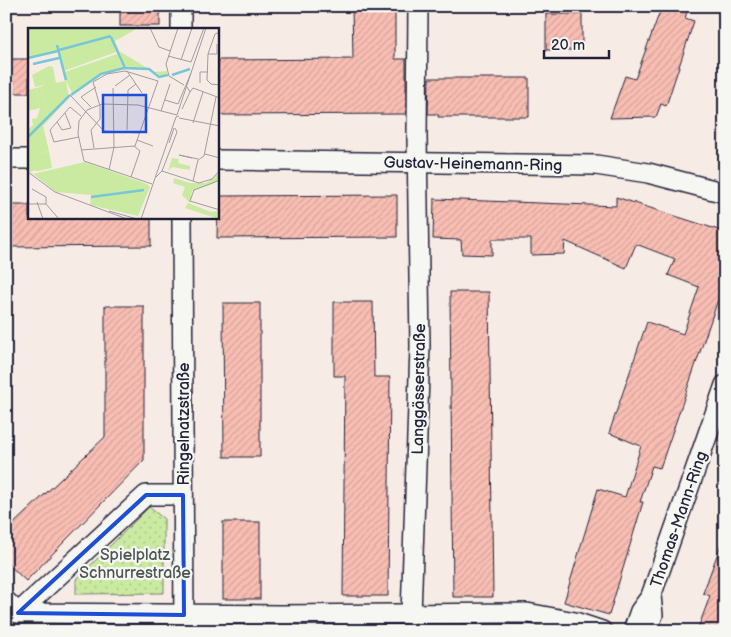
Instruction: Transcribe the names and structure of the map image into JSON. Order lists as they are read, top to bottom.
{
  "streets": {
    "street": [
      "Gustav-Heinemann-Ring",
      "Langgässerstraße",
      "Ringelnatzstraße",
      "Thomas-Mann-Ring"
    ]
  },
  "crossings": [
    ["Gustav-Heinemann-Ring", "Langgässerstraße"]
  ],
  "parks": ["Spielplatz Schnurrestraße"],
  "scale_bar": "20 m"
}
